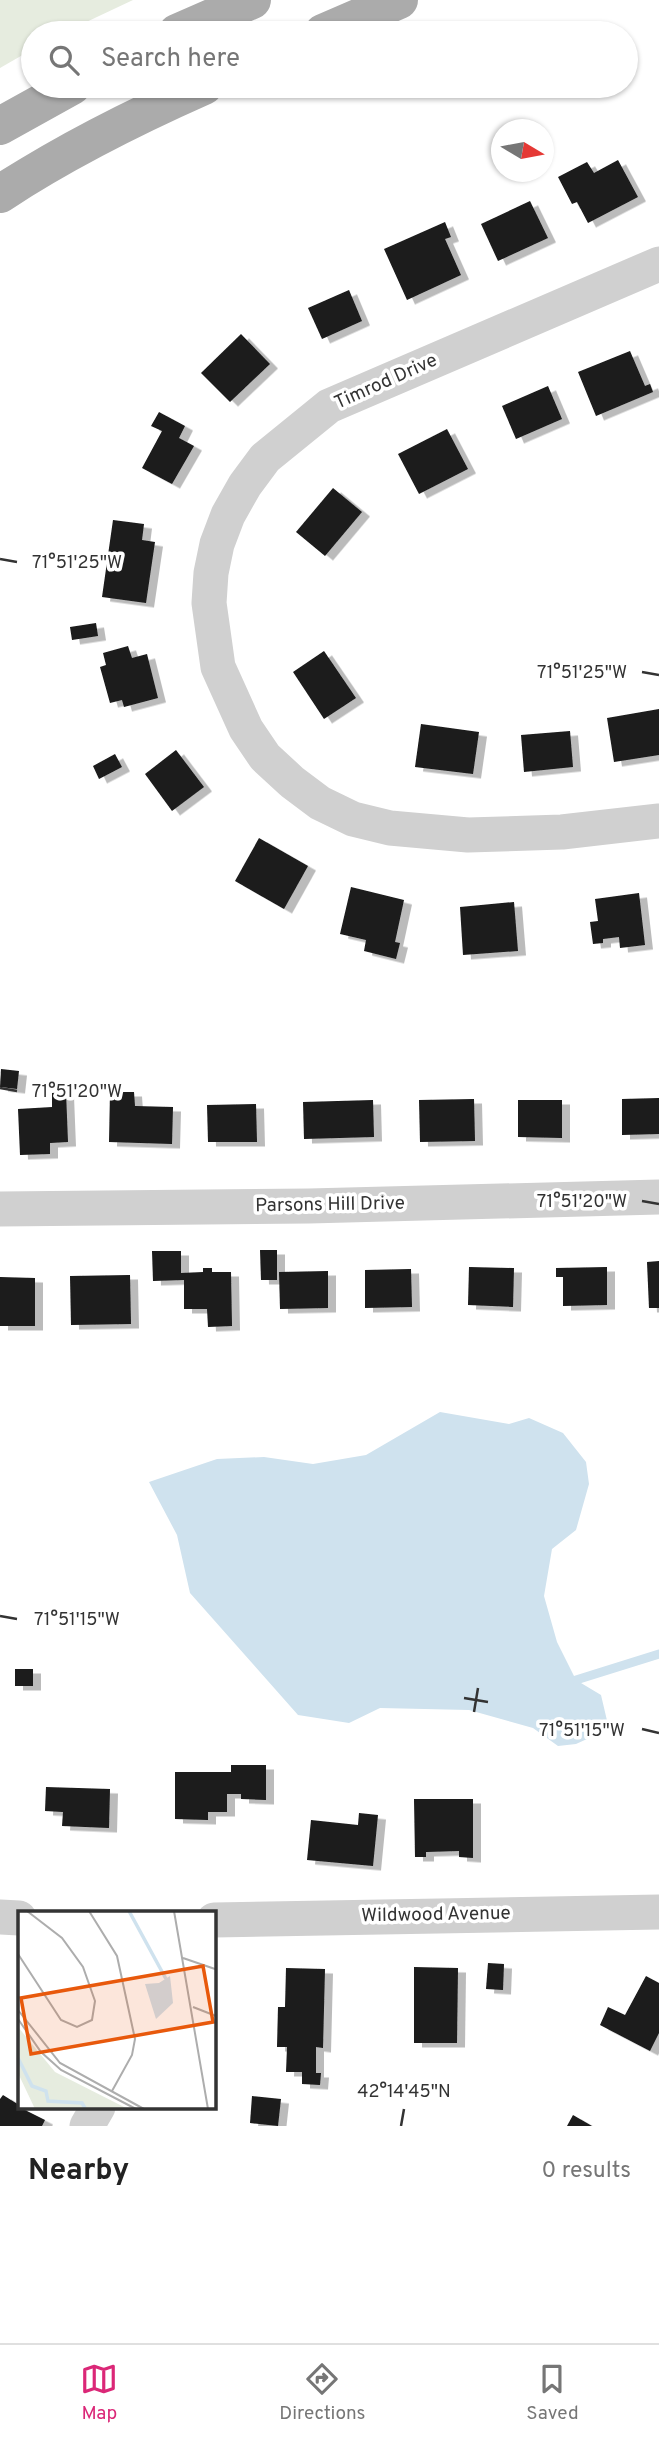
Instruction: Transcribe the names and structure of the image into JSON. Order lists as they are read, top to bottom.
{
  "streets": {
    "street": ["Timrod Drive", "Parsons Hill Drive", "Wildwood Avenue"]
  },
  "north": "right",
  "page": {
    "search": "Search here",
    "heading": ["Nearby", "0 results"],
    "nav": ["Map", "Directions", "Saved"]
  },
  "coordinates": [
    "71°51'25\"W",
    "71°51'20\"W",
    "71°51'15\"W",
    "42°14'45\"N"
  ]
}
